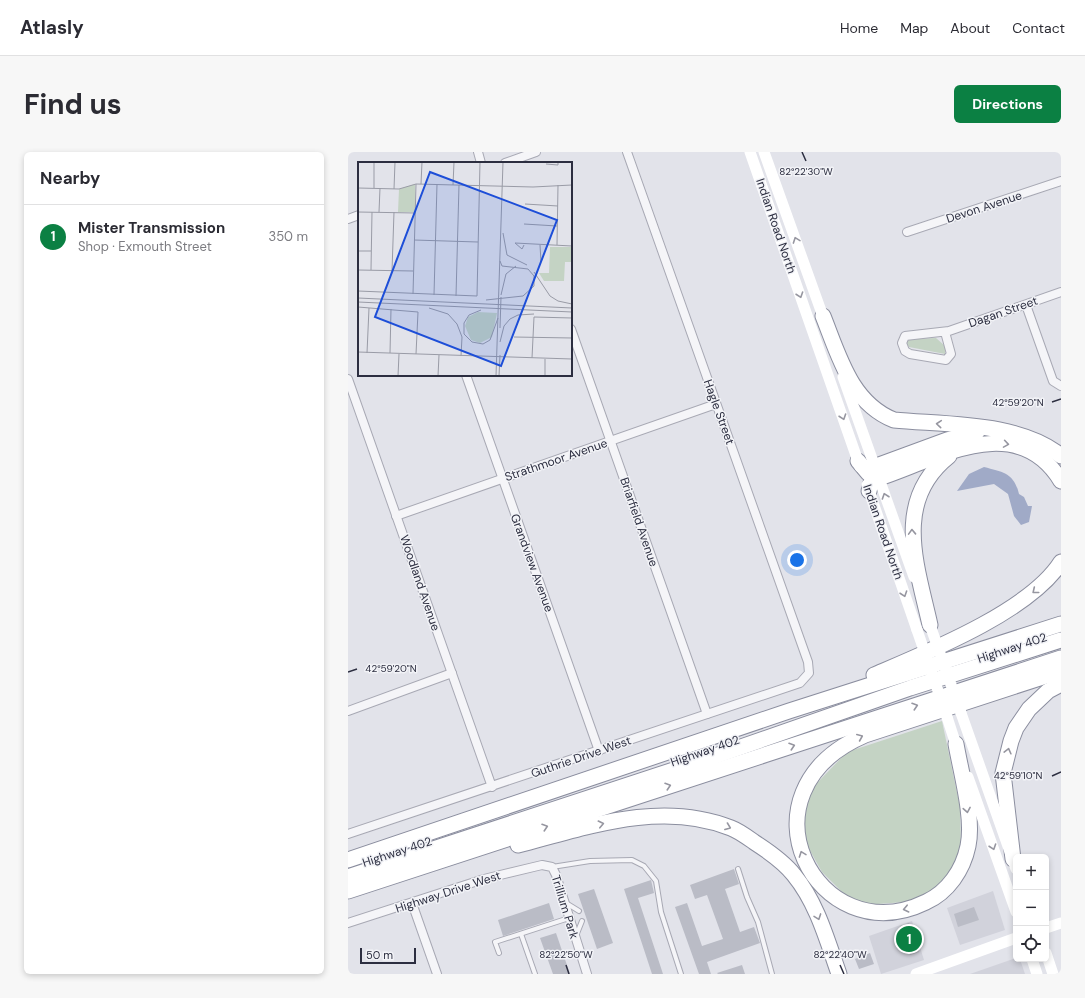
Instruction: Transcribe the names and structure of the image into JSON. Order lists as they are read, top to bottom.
{
  "streets": {
    "highway": ["Highway 402"],
    "main road": ["Indian Road North"],
    "street": [
      "Devon Avenue",
      "Dagan Street",
      "Hagle Street",
      "Strathmoor Avenue",
      "Briarfield Avenue",
      "Grandview Avenue",
      "Woodland Avenue",
      "Guthrie Drive West",
      "Highway Drive West",
      "Trillium Park"
    ]
  },
  "crossings": [
    ["Hagle Street", "Strathmoor Avenue"],
    ["Hagle Street", "Guthrie Drive West"],
    ["Strathmoor Avenue", "Briarfield Avenue"],
    ["Strathmoor Avenue", "Grandview Avenue"],
    ["Strathmoor Avenue", "Woodland Avenue"],
    ["Briarfield Avenue", "Guthrie Drive West"],
    ["Grandview Avenue", "Guthrie Drive West"],
    ["Woodland Avenue", "Guthrie Drive West"],
    ["Highway Drive West", "Trillium Park"]
  ],
  "scale_bar": "50 m",
  "page": {
    "header": "Atlasly",
    "nav": [
      "Home",
      "Map",
      "About",
      "Contact"
    ],
    "buttons": "Directions",
    "title": "Find us",
    "heading": "Nearby",
    "list": [
      {
        "mark": "1",
        "name": "Mister Transmission",
        "note": "Shop · Exmouth Street",
        "value": "350 m"
      }
    ],
    "map_buttons": ["+", "−"],
    "pins": "1",
    "scale": "50 m"
  },
  "coordinates": [
    "82°22'30\"W",
    "42°59'20\"N",
    "42°59'10\"N",
    "82°22'50\"W",
    "82°22'40\"W"
  ]
}
